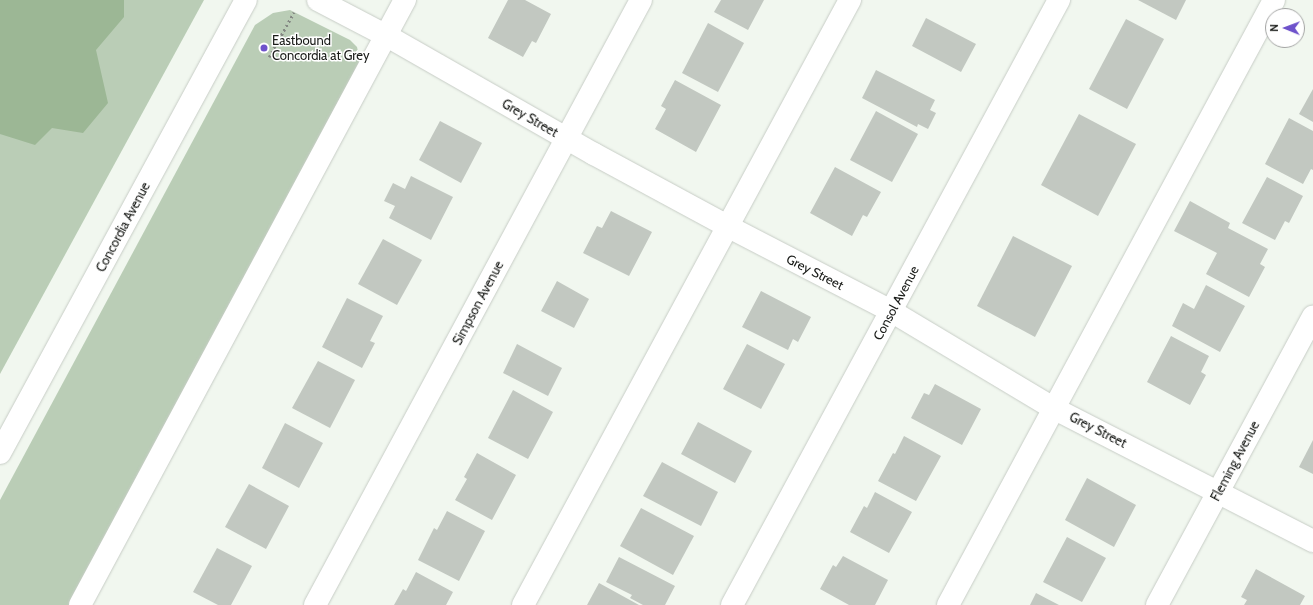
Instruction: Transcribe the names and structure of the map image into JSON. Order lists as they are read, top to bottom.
{
  "streets": {
    "street": [
      "Grey Street",
      "Concordia Avenue",
      "Simpson Avenue",
      "Consol Avenue",
      "Fleming Avenue"
    ]
  },
  "crossings": [
    ["Grey Street", "Simpson Avenue"],
    ["Grey Street", "Consol Avenue"],
    ["Grey Street", "Fleming Avenue"]
  ],
  "places": ["Eastbound Concordia at Grey"],
  "north": "left"
}
